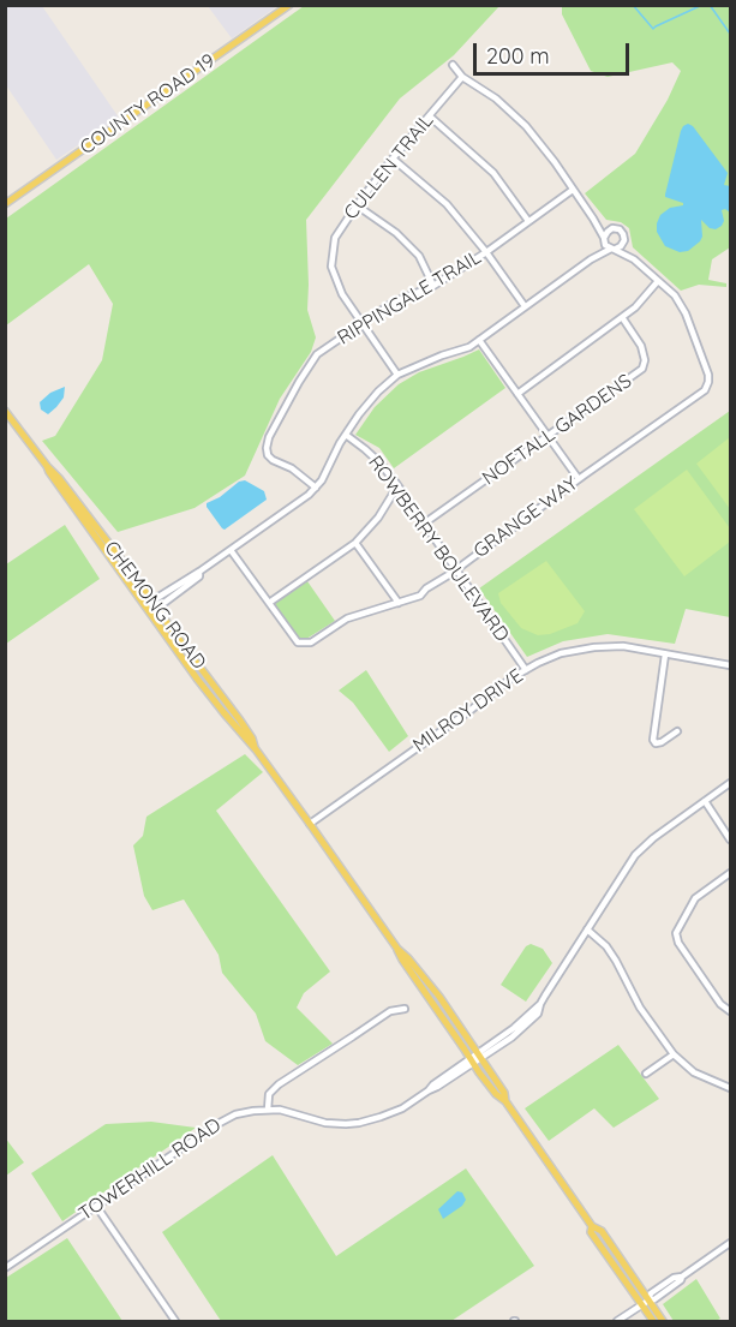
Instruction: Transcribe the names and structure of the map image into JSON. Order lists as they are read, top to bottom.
{
  "streets": {
    "main road": ["COUNTY ROAD 19", "CHEMONG ROAD"],
    "street": [
      "CULLEN TRAIL",
      "RIPPINGALE TRAIL",
      "NOFTALL GARDENS",
      "GRANGE WAY",
      "ROWBERRY BOULEVARD",
      "MILROY DRIVE",
      "TOWERHILL ROAD"
    ]
  },
  "crossings": [
    ["CULLEN TRAIL", "RIPPINGALE TRAIL"],
    ["NOFTALL GARDENS", "ROWBERRY BOULEVARD"],
    ["GRANGE WAY", "ROWBERRY BOULEVARD"],
    ["ROWBERRY BOULEVARD", "MILROY DRIVE"],
    ["CHEMONG ROAD", "MILROY DRIVE"],
    ["CHEMONG ROAD", "TOWERHILL ROAD"]
  ],
  "scale_bar": "200 m"
}
